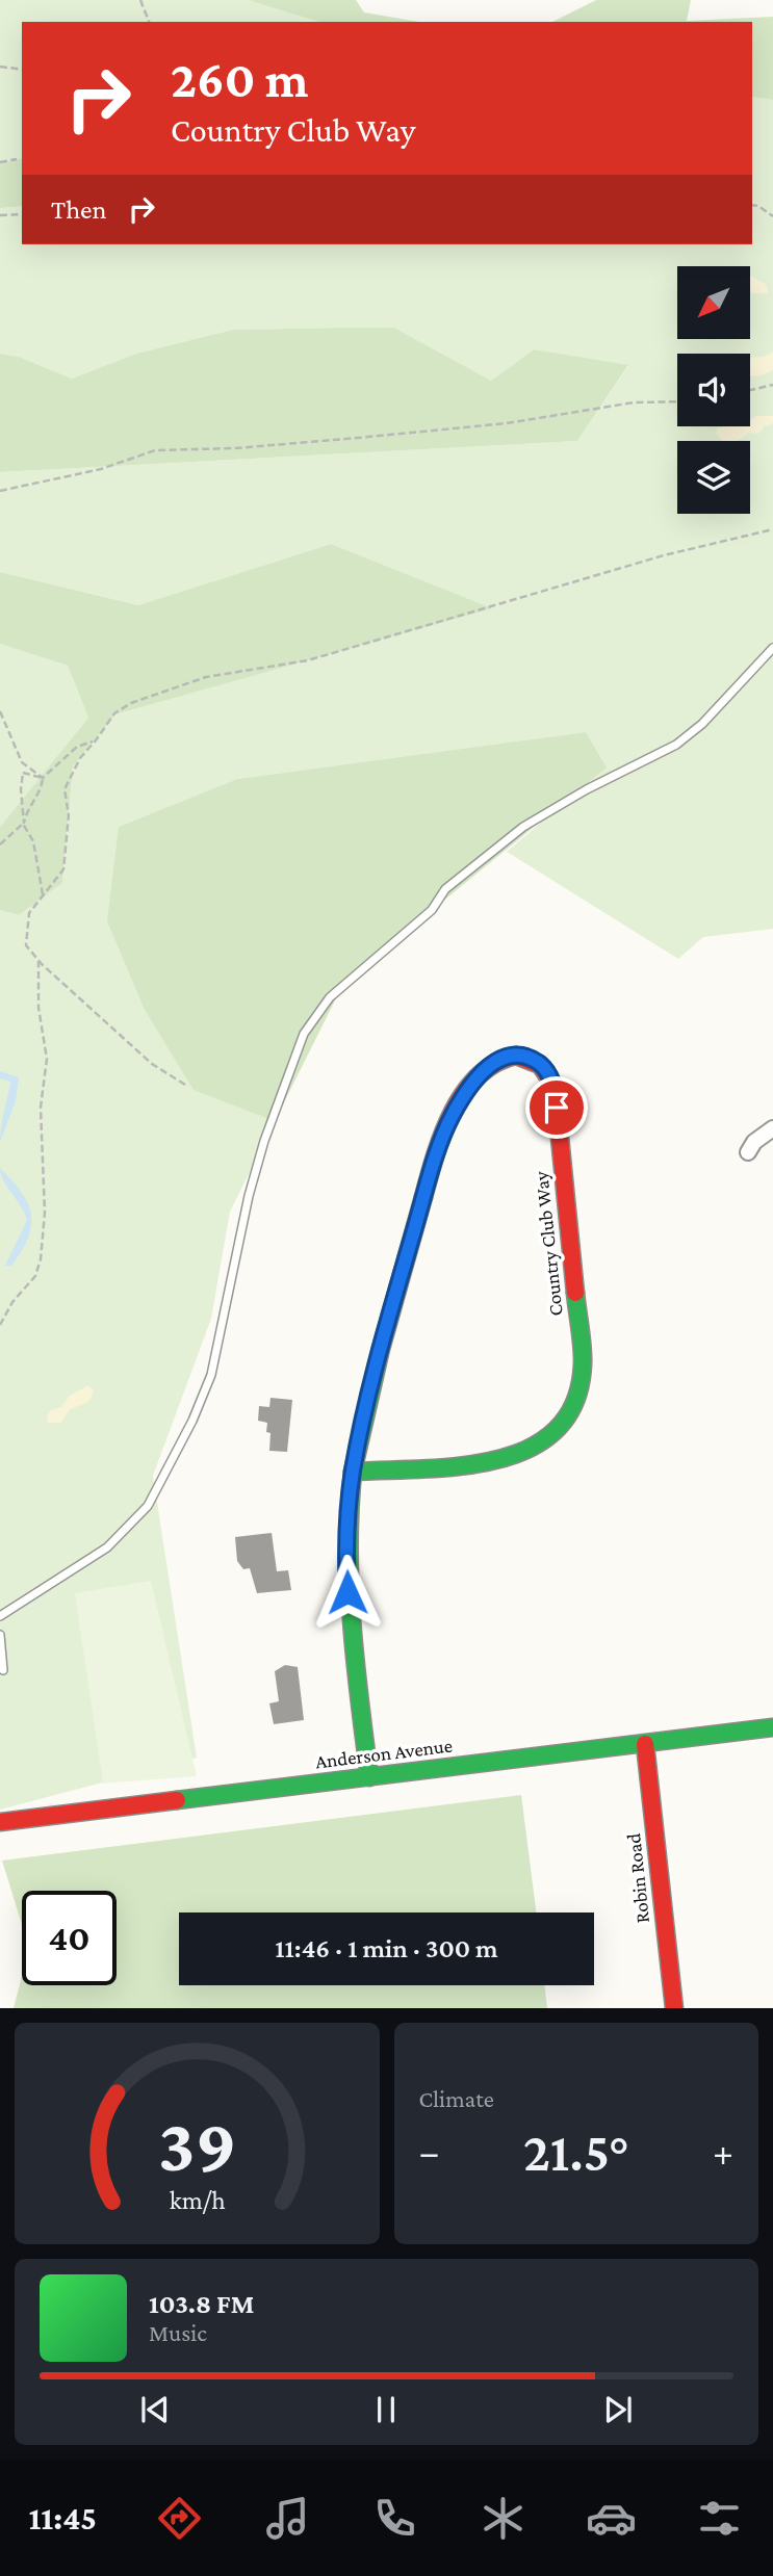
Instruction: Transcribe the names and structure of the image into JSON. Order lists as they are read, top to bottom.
{
  "streets": {
    "street": ["Country Club Way", "Anderson Avenue", "Robin Road"]
  },
  "crossings": [
    ["Country Club Way", "Anderson Avenue"],
    ["Anderson Avenue", "Robin Road"]
  ],
  "north": "bottom left",
  "page": {
    "turn": ["260 m", "Country Club Way"],
    "then": "Then",
    "limit": "40",
    "trip": "11:46 · 1 min · 300 m",
    "tile": "Climate",
    "heat": ["−", "21.5°", "+"],
    "song": ["103.8 FM", "Music"],
    "tabs": "11:45",
    "gauge": ["39", "km/h"]
  }
}
